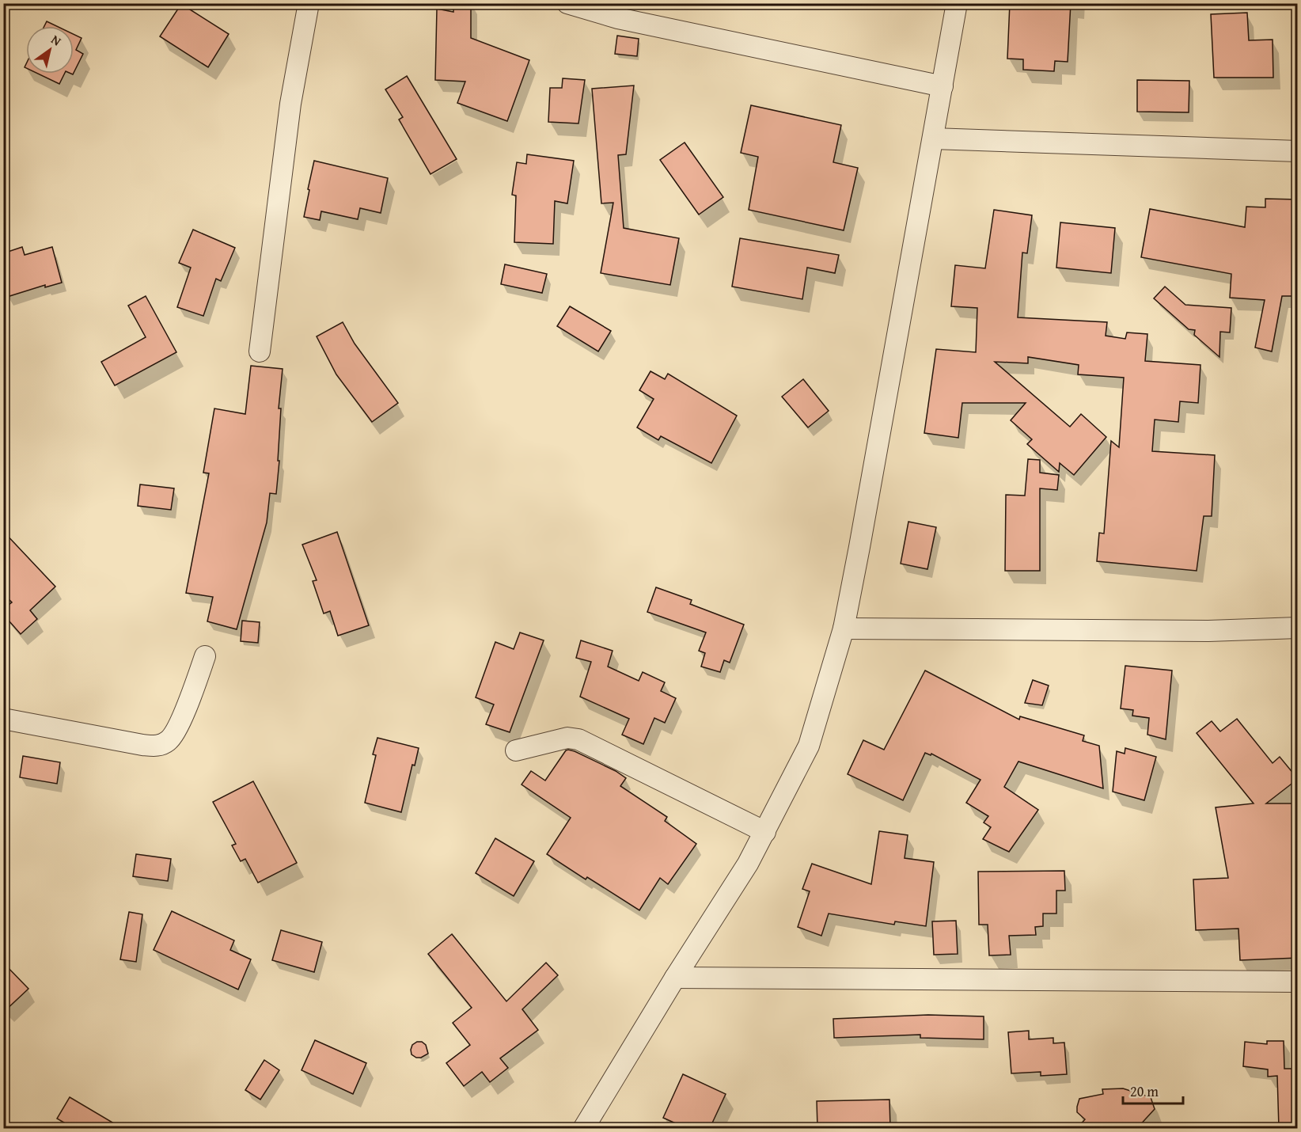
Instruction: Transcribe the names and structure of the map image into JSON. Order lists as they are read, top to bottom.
{
  "scale_bar": "20 m",
  "north": "top right"
}
